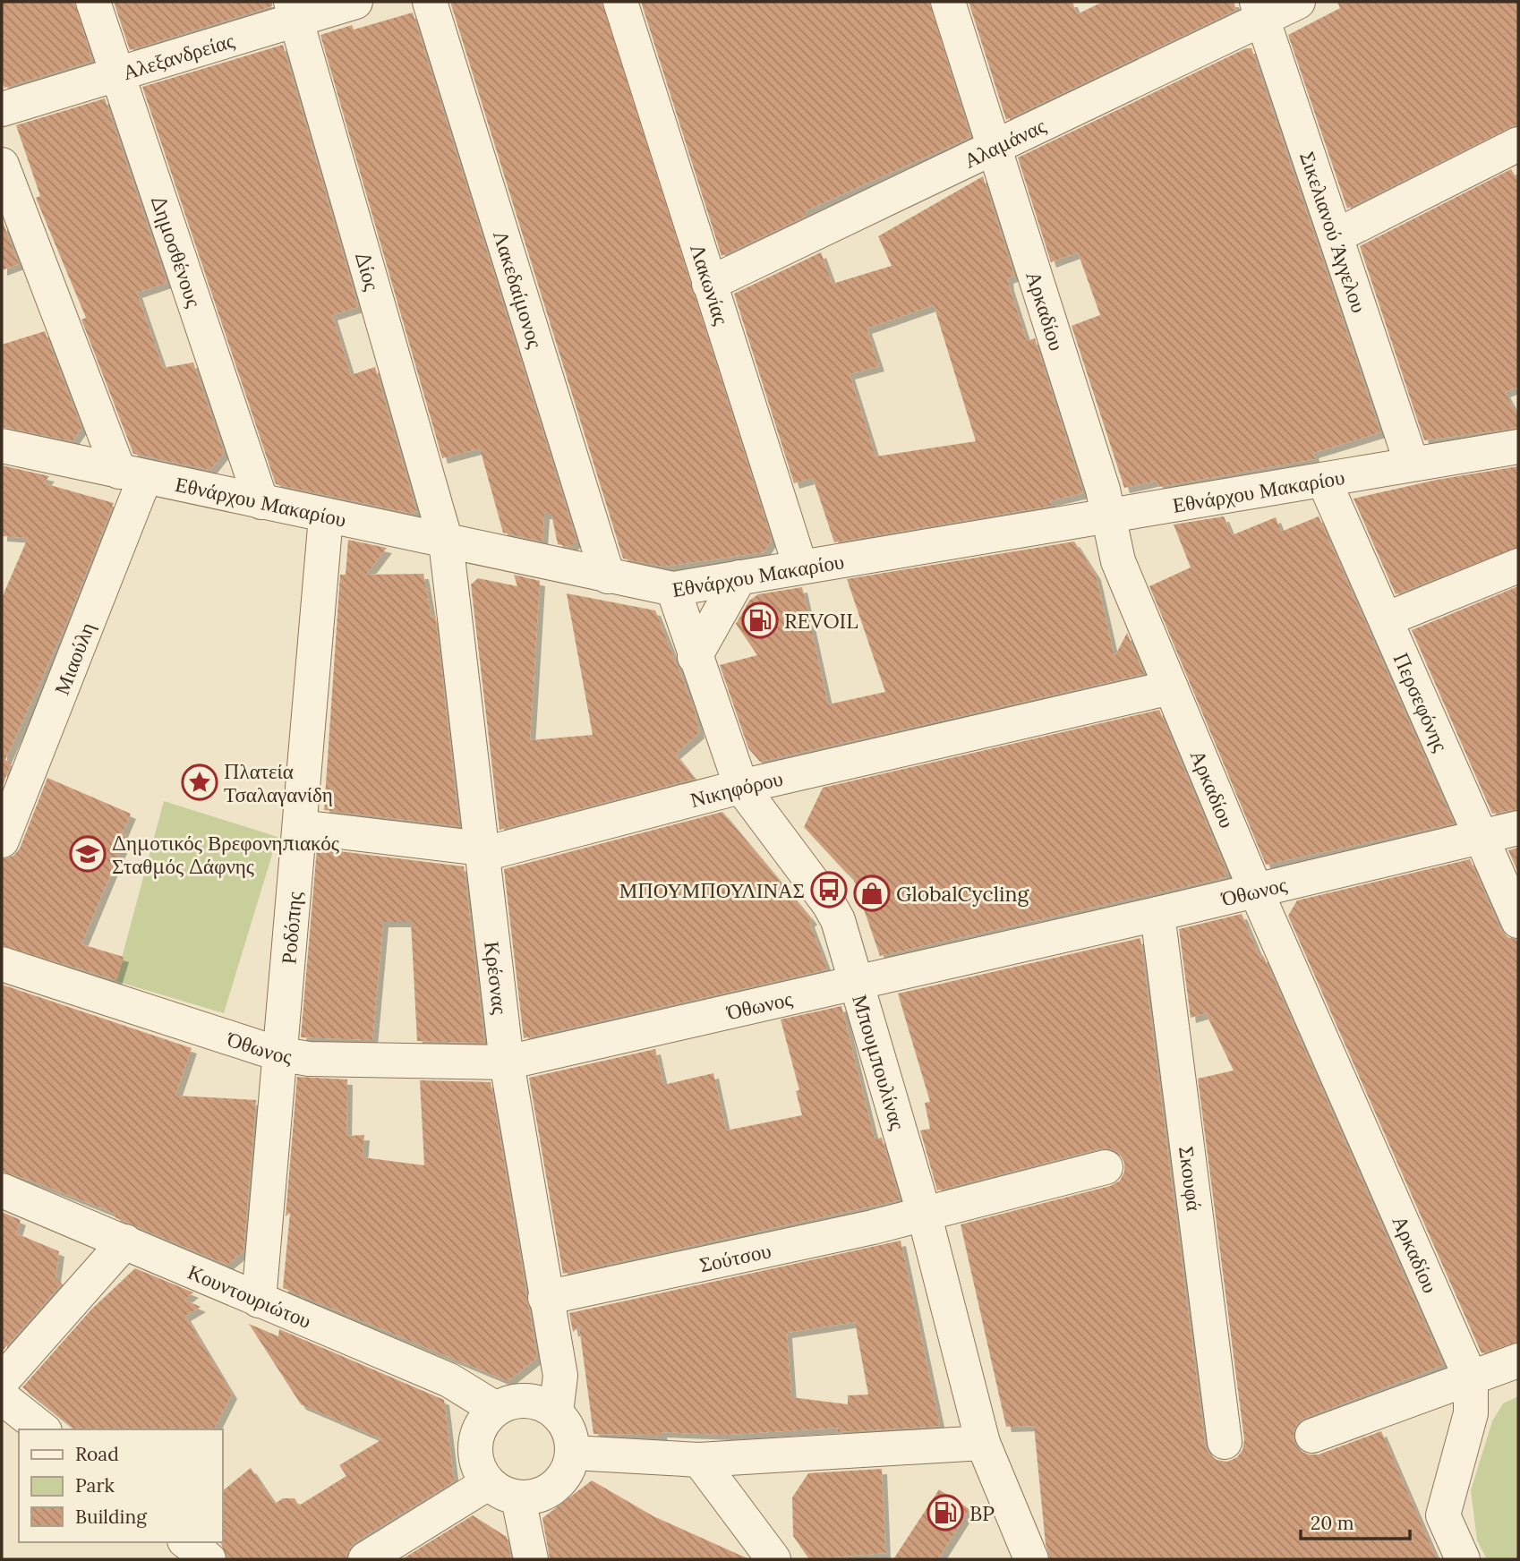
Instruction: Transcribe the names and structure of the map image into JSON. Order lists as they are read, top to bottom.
{
  "streets": {
    "street": [
      "Αλεξανδρείας",
      "Αλαμάνας",
      "Σικελιανού Άγγελου",
      "Δημοσθένους",
      "Δίος",
      "Λακωνίας",
      "Λακεδαίμονος",
      "Αρκαδίου",
      "Εθνάρχου Μακαρίου",
      "Μιαούλη",
      "Περσεφόνης",
      "Νικηφόρου",
      "Όθωνος",
      "Ροδόπης",
      "Κρέσνας",
      "Μπουμπουλίνας",
      "Σκουφά",
      "Σούτσου",
      "Κουντουριώτου"
    ]
  },
  "crossings": [
    ["Αλεξανδρείας", "Δημοσθένους"],
    ["Αλεξανδρείας", "Δίος"],
    ["Αλαμάνας", "Σικελιανού Άγγελου"],
    ["Αλαμάνας", "Λακωνίας"],
    ["Αλαμάνας", "Αρκαδίου"],
    ["Σικελιανού Άγγελου", "Εθνάρχου Μακαρίου"],
    ["Δημοσθένους", "Εθνάρχου Μακαρίου"],
    ["Δίος", "Εθνάρχου Μακαρίου"],
    ["Δίος", "Κρέσνας"],
    ["Λακωνίας", "Εθνάρχου Μακαρίου"],
    ["Λακεδαίμονος", "Εθνάρχου Μακαρίου"],
    ["Αρκαδίου", "Εθνάρχου Μακαρίου"],
    ["Αρκαδίου", "Νικηφόρου"],
    ["Αρκαδίου", "Όθωνος"],
    ["Εθνάρχου Μακαρίου", "Μιαούλη"],
    ["Εθνάρχου Μακαρίου", "Περσεφόνης"],
    ["Εθνάρχου Μακαρίου", "Ροδόπης"],
    ["Εθνάρχου Μακαρίου", "Κρέσνας"],
    ["Εθνάρχου Μακαρίου", "Μπουμπουλίνας"],
    ["Περσεφόνης", "Όθωνος"],
    ["Νικηφόρου", "Ροδόπης"],
    ["Νικηφόρου", "Κρέσνας"],
    ["Νικηφόρου", "Μπουμπουλίνας"],
    ["Όθωνος", "Ροδόπης"],
    ["Όθωνος", "Κρέσνας"],
    ["Όθωνος", "Μπουμπουλίνας"],
    ["Όθωνος", "Σκουφά"],
    ["Ροδόπης", "Κουντουριώτου"],
    ["Κρέσνας", "Σούτσου"],
    ["Κρέσνας", "Κουντουριώτου"],
    ["Μπουμπουλίνας", "Σούτσου"]
  ],
  "places": {
    "fuel station": ["REVOIL", "BP"],
    "place": ["Πλατεία Τσαλαγανίδη"],
    "school or university": ["Δημοτικός Βρεφονηπιακός Σταθμός Δάφνης"],
    "bus stop": ["ΜΠΟΥΜΠΟΥΛΙΝΑΣ"],
    "shop": ["GlobalCycling"]
  },
  "legend": ["Road", "Park", "Building"],
  "scale_bar": "20 m"
}
